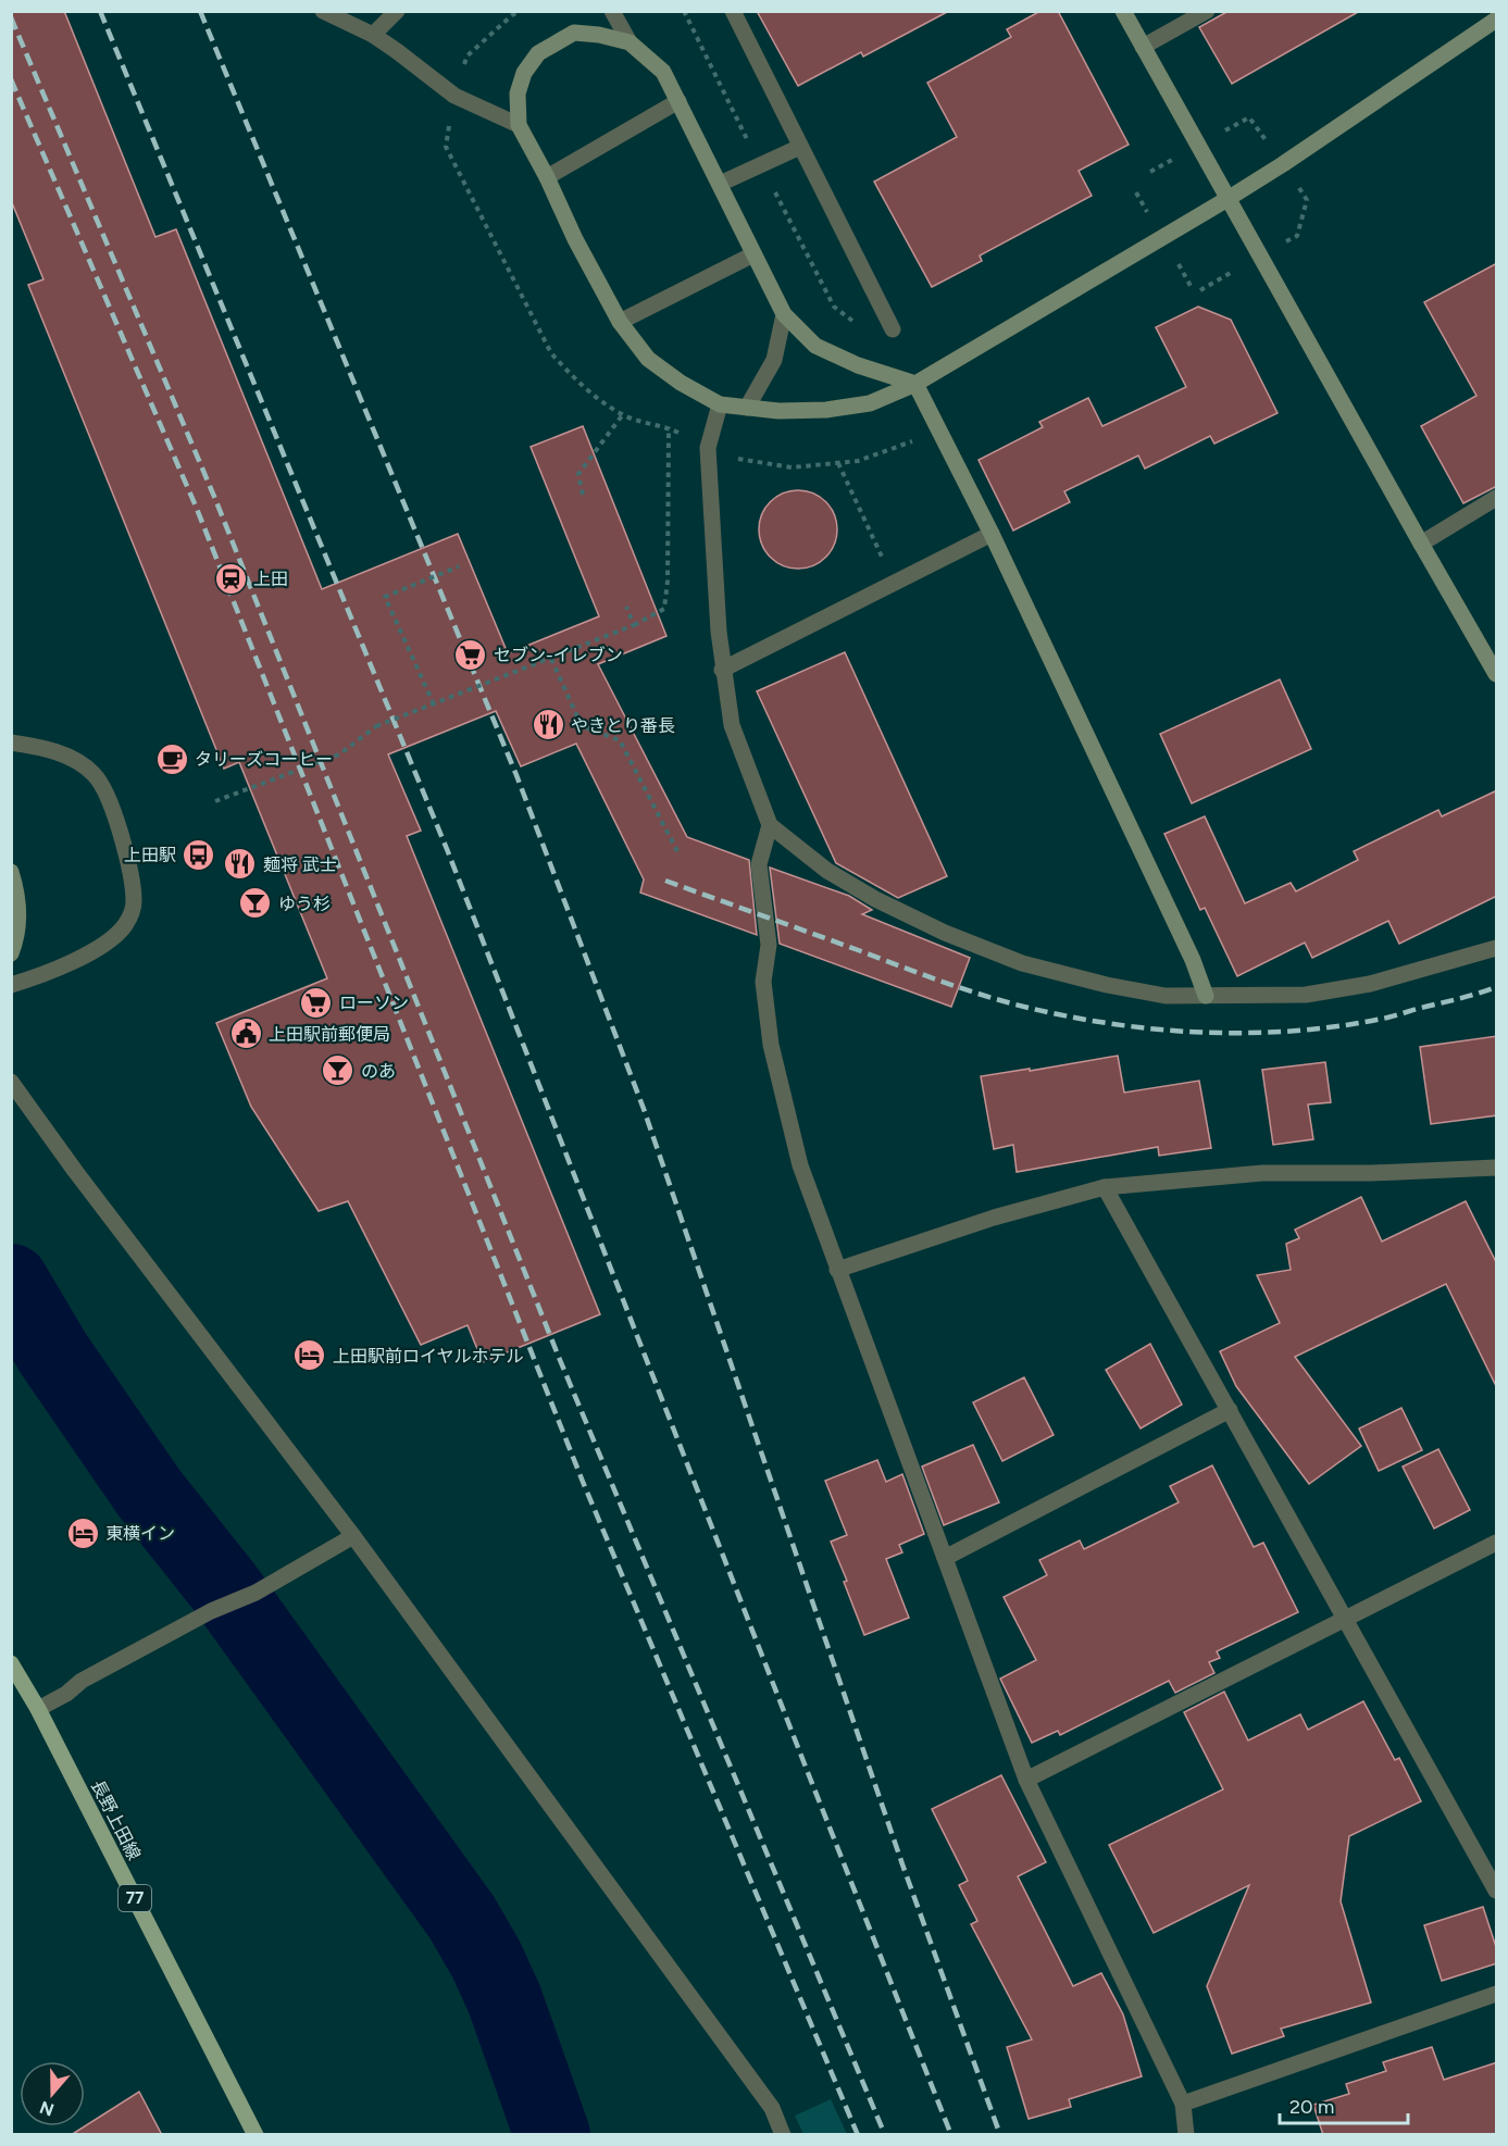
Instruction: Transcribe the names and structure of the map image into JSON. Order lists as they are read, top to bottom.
{
  "streets": {
    "main road": ["長野上田線", "77"]
  },
  "places": {
    "station": ["上田"],
    "supermarket": ["セブン-イレブン", "ローソン"],
    "restaurant": ["やきとり番長", "麺将 武士"],
    "cafe": ["タリーズコーヒー"],
    "bus stop": ["上田駅"],
    "bar": ["ゆう杉", "のあ"],
    "public building": ["上田駅前郵便局"],
    "hotel": ["上田駅前ロイヤルホテル", "東横イン"]
  },
  "scale_bar": "20 m",
  "north": "bottom"
}
